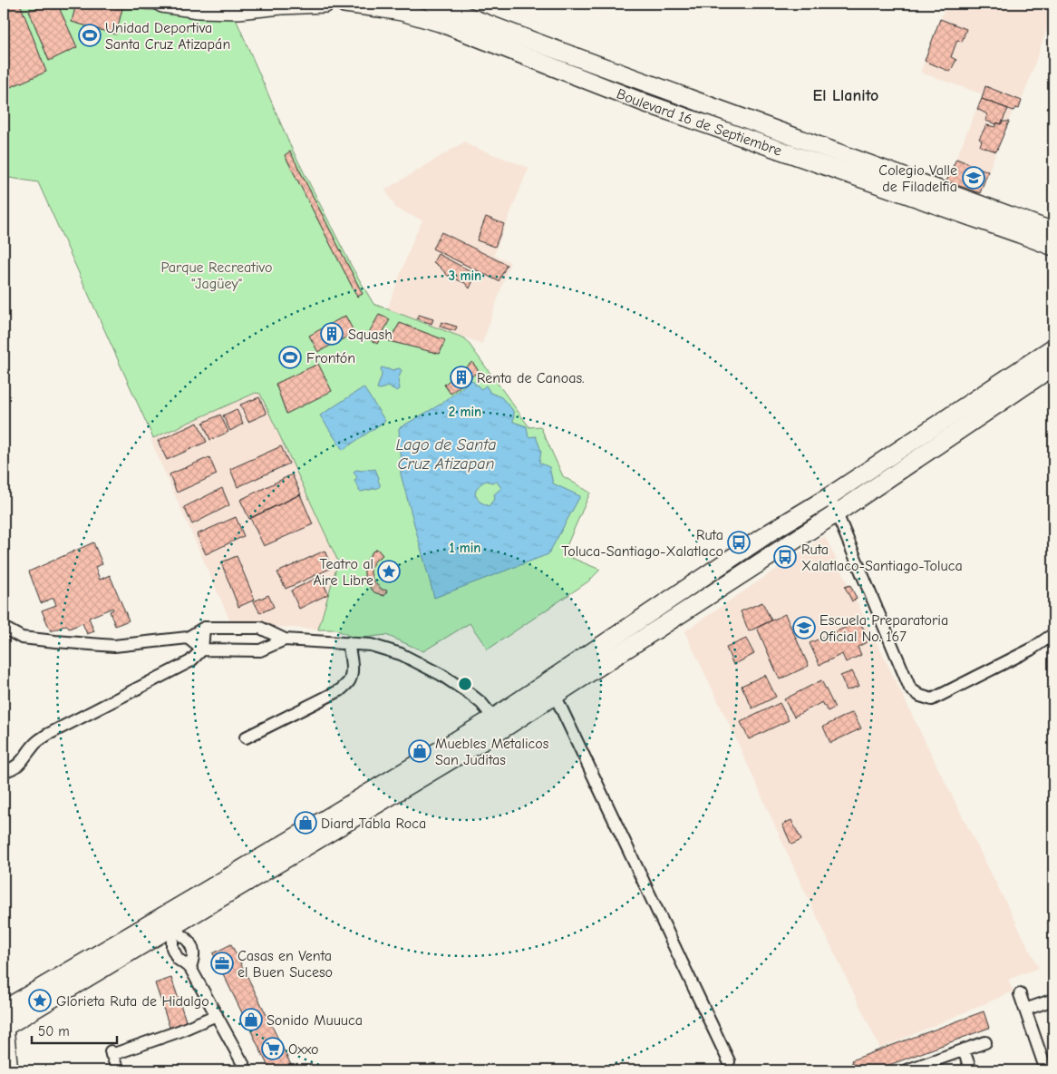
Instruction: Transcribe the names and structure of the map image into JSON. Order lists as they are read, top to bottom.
{
  "streets": {
    "main road": ["Boulevard 16 de Septiembre"]
  },
  "districts": ["El Llanito"],
  "water": ["Lago de Santa Cruz Atizapan"],
  "parks": ["Parque Recreativo \"Jagüey\""],
  "places": {
    "sports": ["Unidad Deportiva Santa Cruz Atizapán", "Frontón"],
    "school or university": ["Colegio Valle de Filadelfia", "Escuela Preparatoria Oficial No. 167"],
    "building": ["Squash", "Renta de Canoas."],
    "bus stop": ["Ruta Toluca-Santiago-Xalatlaco", "Ruta Xalatlaco-Santiago-Toluca"],
    "place": ["Teatro al Aire Libre", "Glorieta Ruta de Hidalgo"],
    "shop": ["Muebles Metalicos San Juditas", "Diard Tabla Roca", "Sonido Muuuca"],
    "office": ["Casas en Venta el Buen Suceso"],
    "supermarket": ["Oxxo"]
  },
  "scale_bar": "50 m",
  "rings": ["3 min", "2 min", "1 min"]
}
